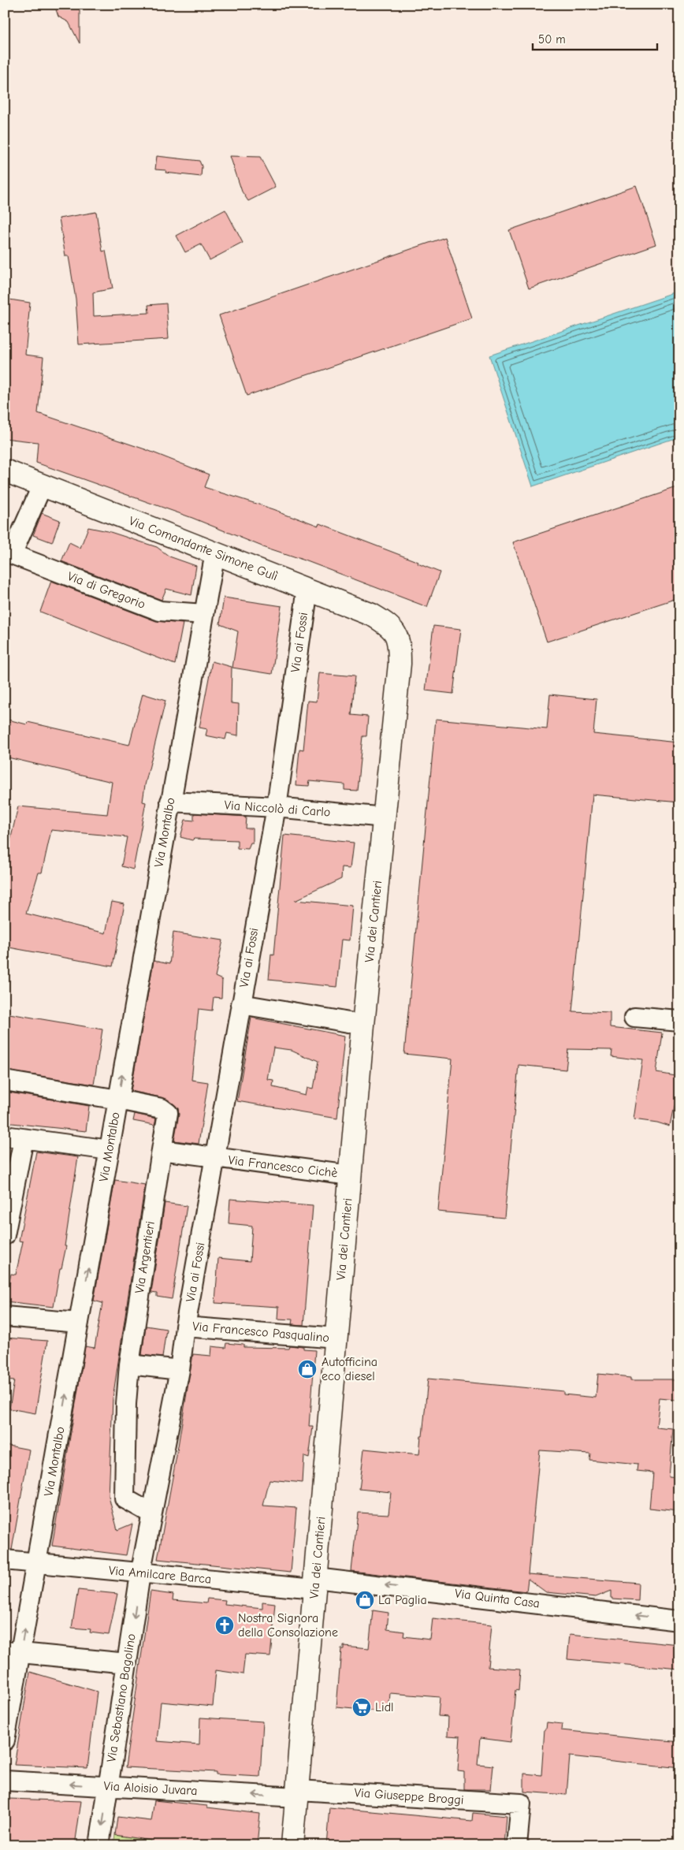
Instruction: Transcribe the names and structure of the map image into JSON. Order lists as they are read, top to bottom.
{
  "streets": {
    "main road": ["Via Comandante Simone Gulì", "Via dei Cantieri"],
    "street": [
      "Via di Gregorio",
      "Via ai Fossi",
      "Via Niccolò di Carlo",
      "Via Montalbo",
      "Via Francesco Cichè",
      "Via Argentieri",
      "Via Francesco Pasqualino",
      "Via Amilcare Barca",
      "Via Quinta Casa",
      "Via Sebastiano Bagolino",
      "Via Aloisio Juvara",
      "Via Giuseppe Broggi"
    ]
  },
  "crossings": [
    ["Via Comandante Simone Gulì", "Via di Gregorio"],
    ["Via Comandante Simone Gulì", "Via ai Fossi"],
    ["Via Comandante Simone Gulì", "Via Montalbo"],
    ["Via Comandante Simone Gulì", "Via dei Cantieri"],
    ["Via di Gregorio", "Via Montalbo"],
    ["Via ai Fossi", "Via Niccolò di Carlo"],
    ["Via ai Fossi", "Via Francesco Cichè"],
    ["Via ai Fossi", "Via Argentieri"],
    ["Via ai Fossi", "Via Francesco Pasqualino"],
    ["Via ai Fossi", "Via Sebastiano Bagolino"],
    ["Via Niccolò di Carlo", "Via Montalbo"],
    ["Via Niccolò di Carlo", "Via dei Cantieri"],
    ["Via Montalbo", "Via Argentieri"],
    ["Via Montalbo", "Via Amilcare Barca"],
    ["Via dei Cantieri", "Via Francesco Cichè"],
    ["Via dei Cantieri", "Via Francesco Pasqualino"],
    ["Via dei Cantieri", "Via Amilcare Barca"],
    ["Via dei Cantieri", "Via Quinta Casa"],
    ["Via dei Cantieri", "Via Aloisio Juvara"],
    ["Via dei Cantieri", "Via Giuseppe Broggi"],
    ["Via Francesco Cichè", "Via Argentieri"],
    ["Via Argentieri", "Via Sebastiano Bagolino"],
    ["Via Amilcare Barca", "Via Quinta Casa"],
    ["Via Amilcare Barca", "Via Sebastiano Bagolino"],
    ["Via Sebastiano Bagolino", "Via Aloisio Juvara"],
    ["Via Aloisio Juvara", "Via Giuseppe Broggi"]
  ],
  "one_way": ["Via Montalbo", "Via Quinta Casa", "Via Sebastiano Bagolino"],
  "places": {
    "shop": ["Autofficina eco diesel", "La Paglia"],
    "church": ["Nostra Signora della Consolazione"],
    "supermarket": ["Lidl"]
  },
  "scale_bar": "50 m"
}
